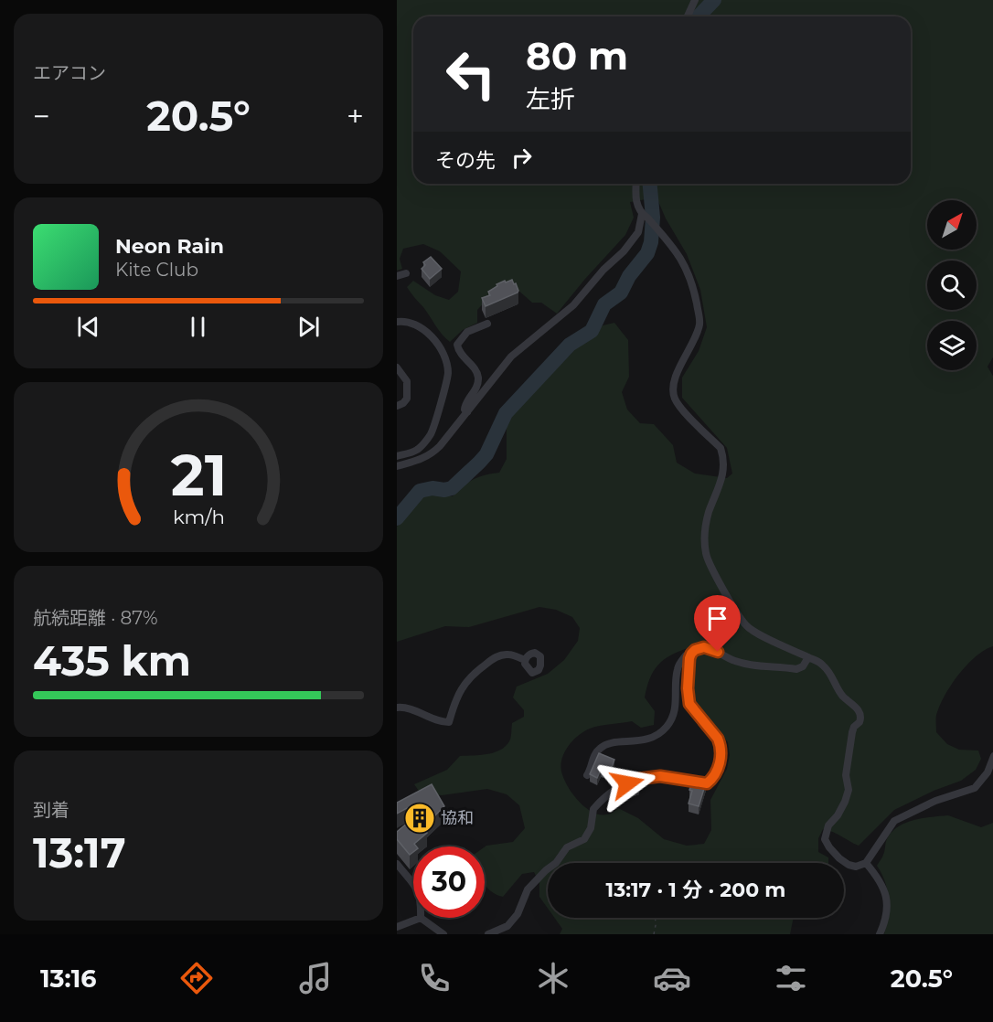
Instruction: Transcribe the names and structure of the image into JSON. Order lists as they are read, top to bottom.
{
  "places": {
    "building": ["協和"]
  },
  "north": "top right",
  "page": {
    "tile": [
      "エアコン",
      ["航続距離 · 87%", "435 km"],
      ["到着", "13:17"]
    ],
    "turn": ["80 m", "左折"],
    "heat": ["−", "20.5°", "+"],
    "then": "その先",
    "song": ["Neon Rain", "Kite Club"],
    "limit": "30",
    "trip": "13:17 · 1 分 · 200 m",
    "tabs": ["13:16", "20.5°"],
    "gauge": ["21", "km/h"]
  }
}
